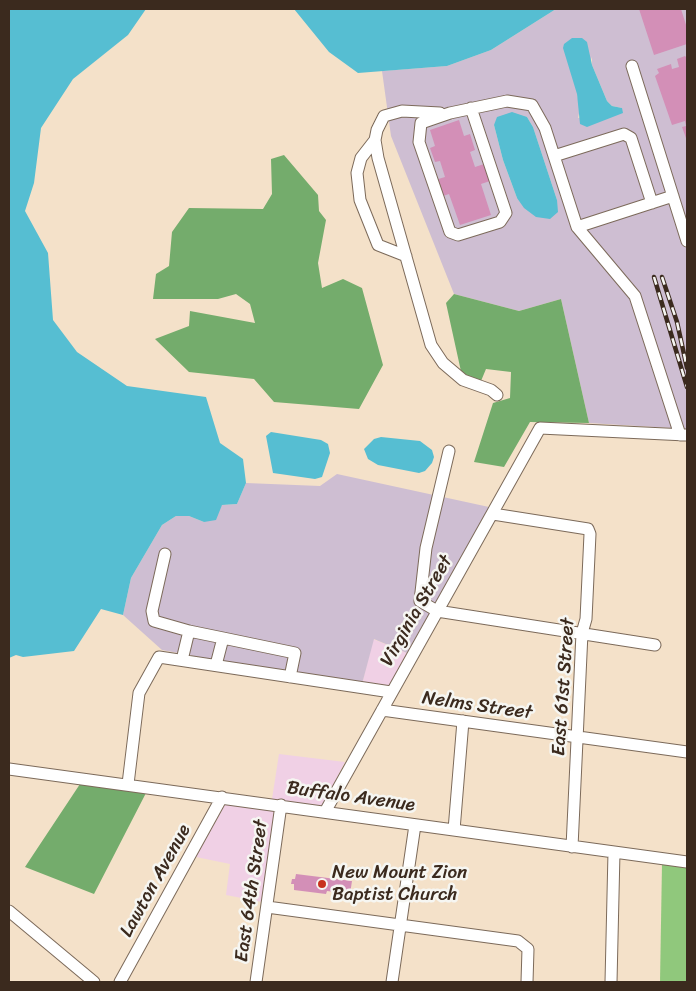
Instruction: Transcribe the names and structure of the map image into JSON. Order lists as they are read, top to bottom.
{
  "streets": {
    "street": [
      "Virginia Street",
      "East 61st Street",
      "Nelms Street",
      "Buffalo Avenue",
      "Lawton Avenue",
      "East 64th Street"
    ]
  },
  "crossings": [
    ["Virginia Street", "East 61st Street"],
    ["Virginia Street", "Nelms Street"],
    ["Virginia Street", "Buffalo Avenue"],
    ["East 61st Street", "Nelms Street"],
    ["East 61st Street", "Buffalo Avenue"],
    ["Buffalo Avenue", "Lawton Avenue"],
    ["Buffalo Avenue", "East 64th Street"]
  ],
  "places": ["New Mount Zion Baptist Church"]
}
